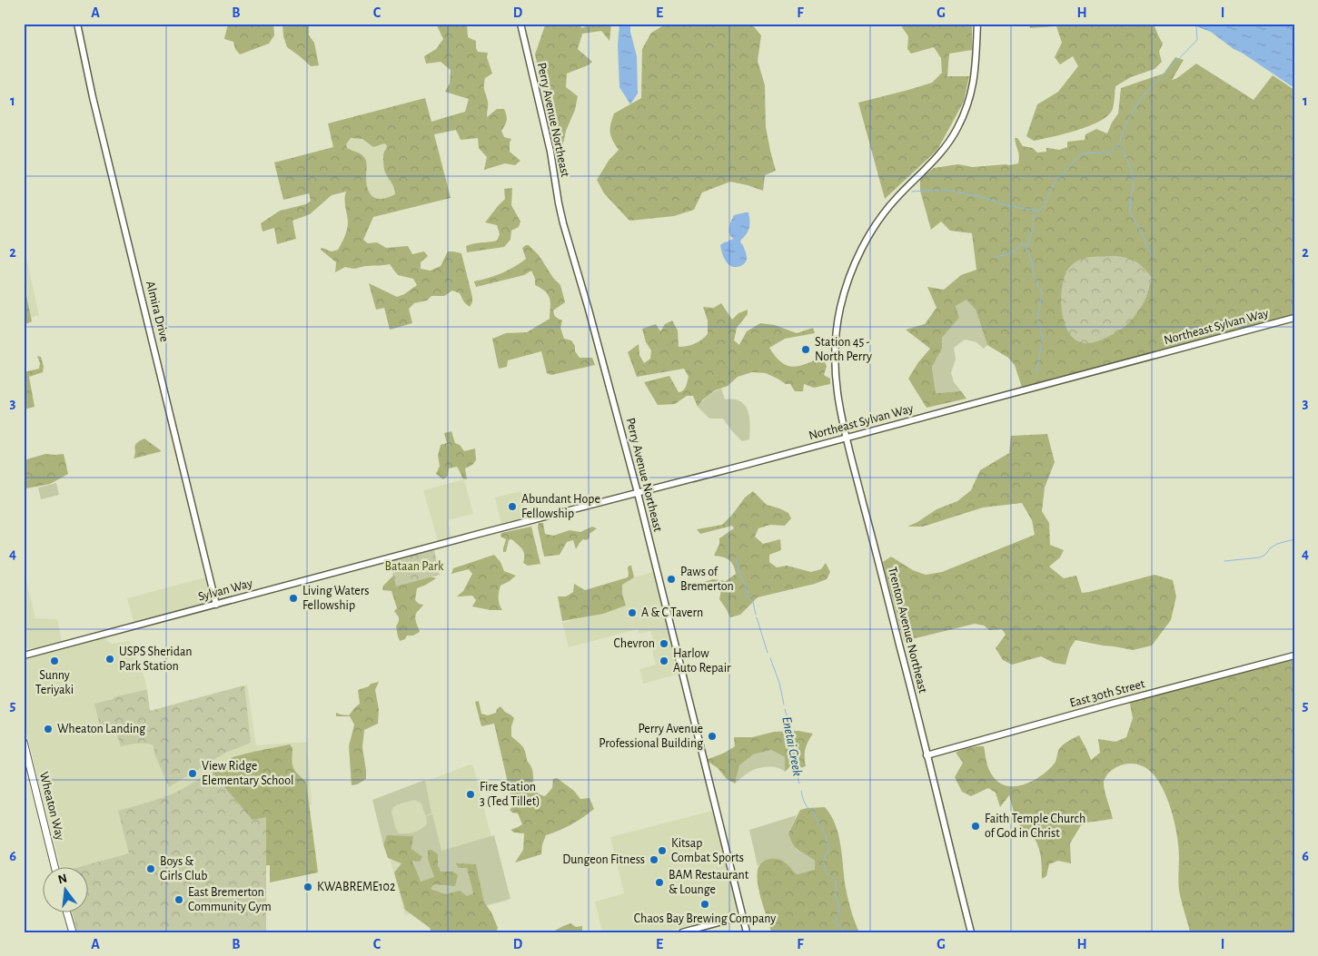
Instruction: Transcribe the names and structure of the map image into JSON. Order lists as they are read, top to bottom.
{
  "streets": {
    "main road": [
      "Perry Avenue Northeast",
      "Almira Drive",
      "Northeast Sylvan Way",
      "Sylvan Way",
      "Trenton Avenue Northeast",
      "East 30th Street",
      "Wheaton Way"
    ]
  },
  "crossings": [
    ["Perry Avenue Northeast", "Northeast Sylvan Way"],
    ["Almira Drive", "Sylvan Way"],
    ["Northeast Sylvan Way", "Sylvan Way"],
    ["Northeast Sylvan Way", "Trenton Avenue Northeast"],
    ["Trenton Avenue Northeast", "East 30th Street"]
  ],
  "water": ["Enetai Creek"],
  "parks": ["Bataan Park"],
  "places": [
    "Station 45 - North Perry",
    "Abundant Hope Fellowship",
    "Paws of Bremerton",
    "Living Waters Fellowship",
    "A & C Tavern",
    "Chevron",
    "USPS Sheridan Park Station",
    "Sunny Teriyaki",
    "Harlow Auto Repair",
    "Wheaton Landing",
    "Perry Avenue Professional Building",
    "View Ridge Elementary School",
    "Fire Station 3 (Ted Tillet)",
    "Faith Temple Church of God in Christ",
    "Kitsap Combat Sports",
    "Dungeon Fitness",
    "Boys & Girls Club",
    "BAM Restaurant & Lounge",
    "KWABREME102",
    "East Bremerton Community Gym",
    "Chaos Bay Brewing Company"
  ],
  "north": "top",
  "grid": {
    "columns": [
      "A",
      "B",
      "C",
      "D",
      "E",
      "F",
      "G",
      "H",
      "I"
    ],
    "rows": [
      "1",
      "2",
      "3",
      "4",
      "5",
      "6"
    ]
  }
}
